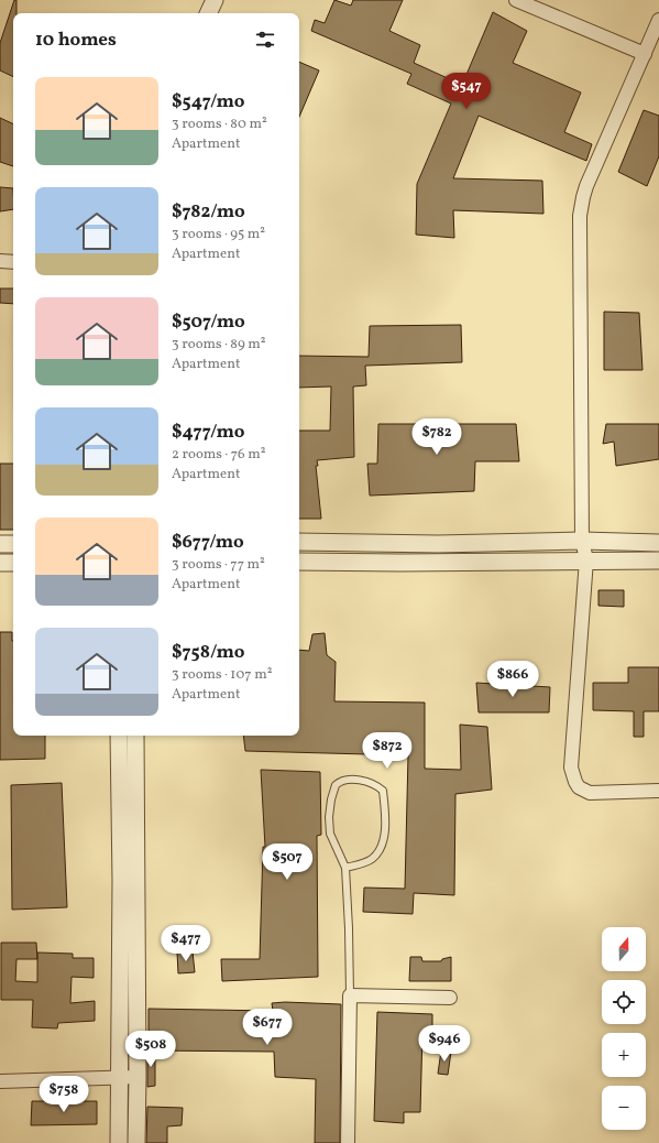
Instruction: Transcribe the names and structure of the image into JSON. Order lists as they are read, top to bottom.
{
  "north": "top",
  "page": {
    "heading": "10 homes",
    "list": [
      {
        "name": "$547/mo",
        "note": "3 rooms · 80 m² · Apartment"
      },
      {
        "name": "$782/mo",
        "note": "3 rooms · 95 m² · Apartment"
      },
      {
        "name": "$507/mo",
        "note": "3 rooms · 89 m² · Apartment"
      },
      {
        "name": "$477/mo",
        "note": "2 rooms · 76 m² · Apartment"
      },
      {
        "name": "$677/mo",
        "note": "3 rooms · 77 m² · Apartment"
      },
      {
        "name": "$758/mo",
        "note": "3 rooms · 107 m² · Apartment"
      }
    ],
    "price": [
      "$547",
      "$782",
      "$866",
      "$872",
      "$507",
      "$477",
      "$677",
      "$946",
      "$508",
      "$758"
    ],
    "map_buttons": ["+", "−"]
  }
}
